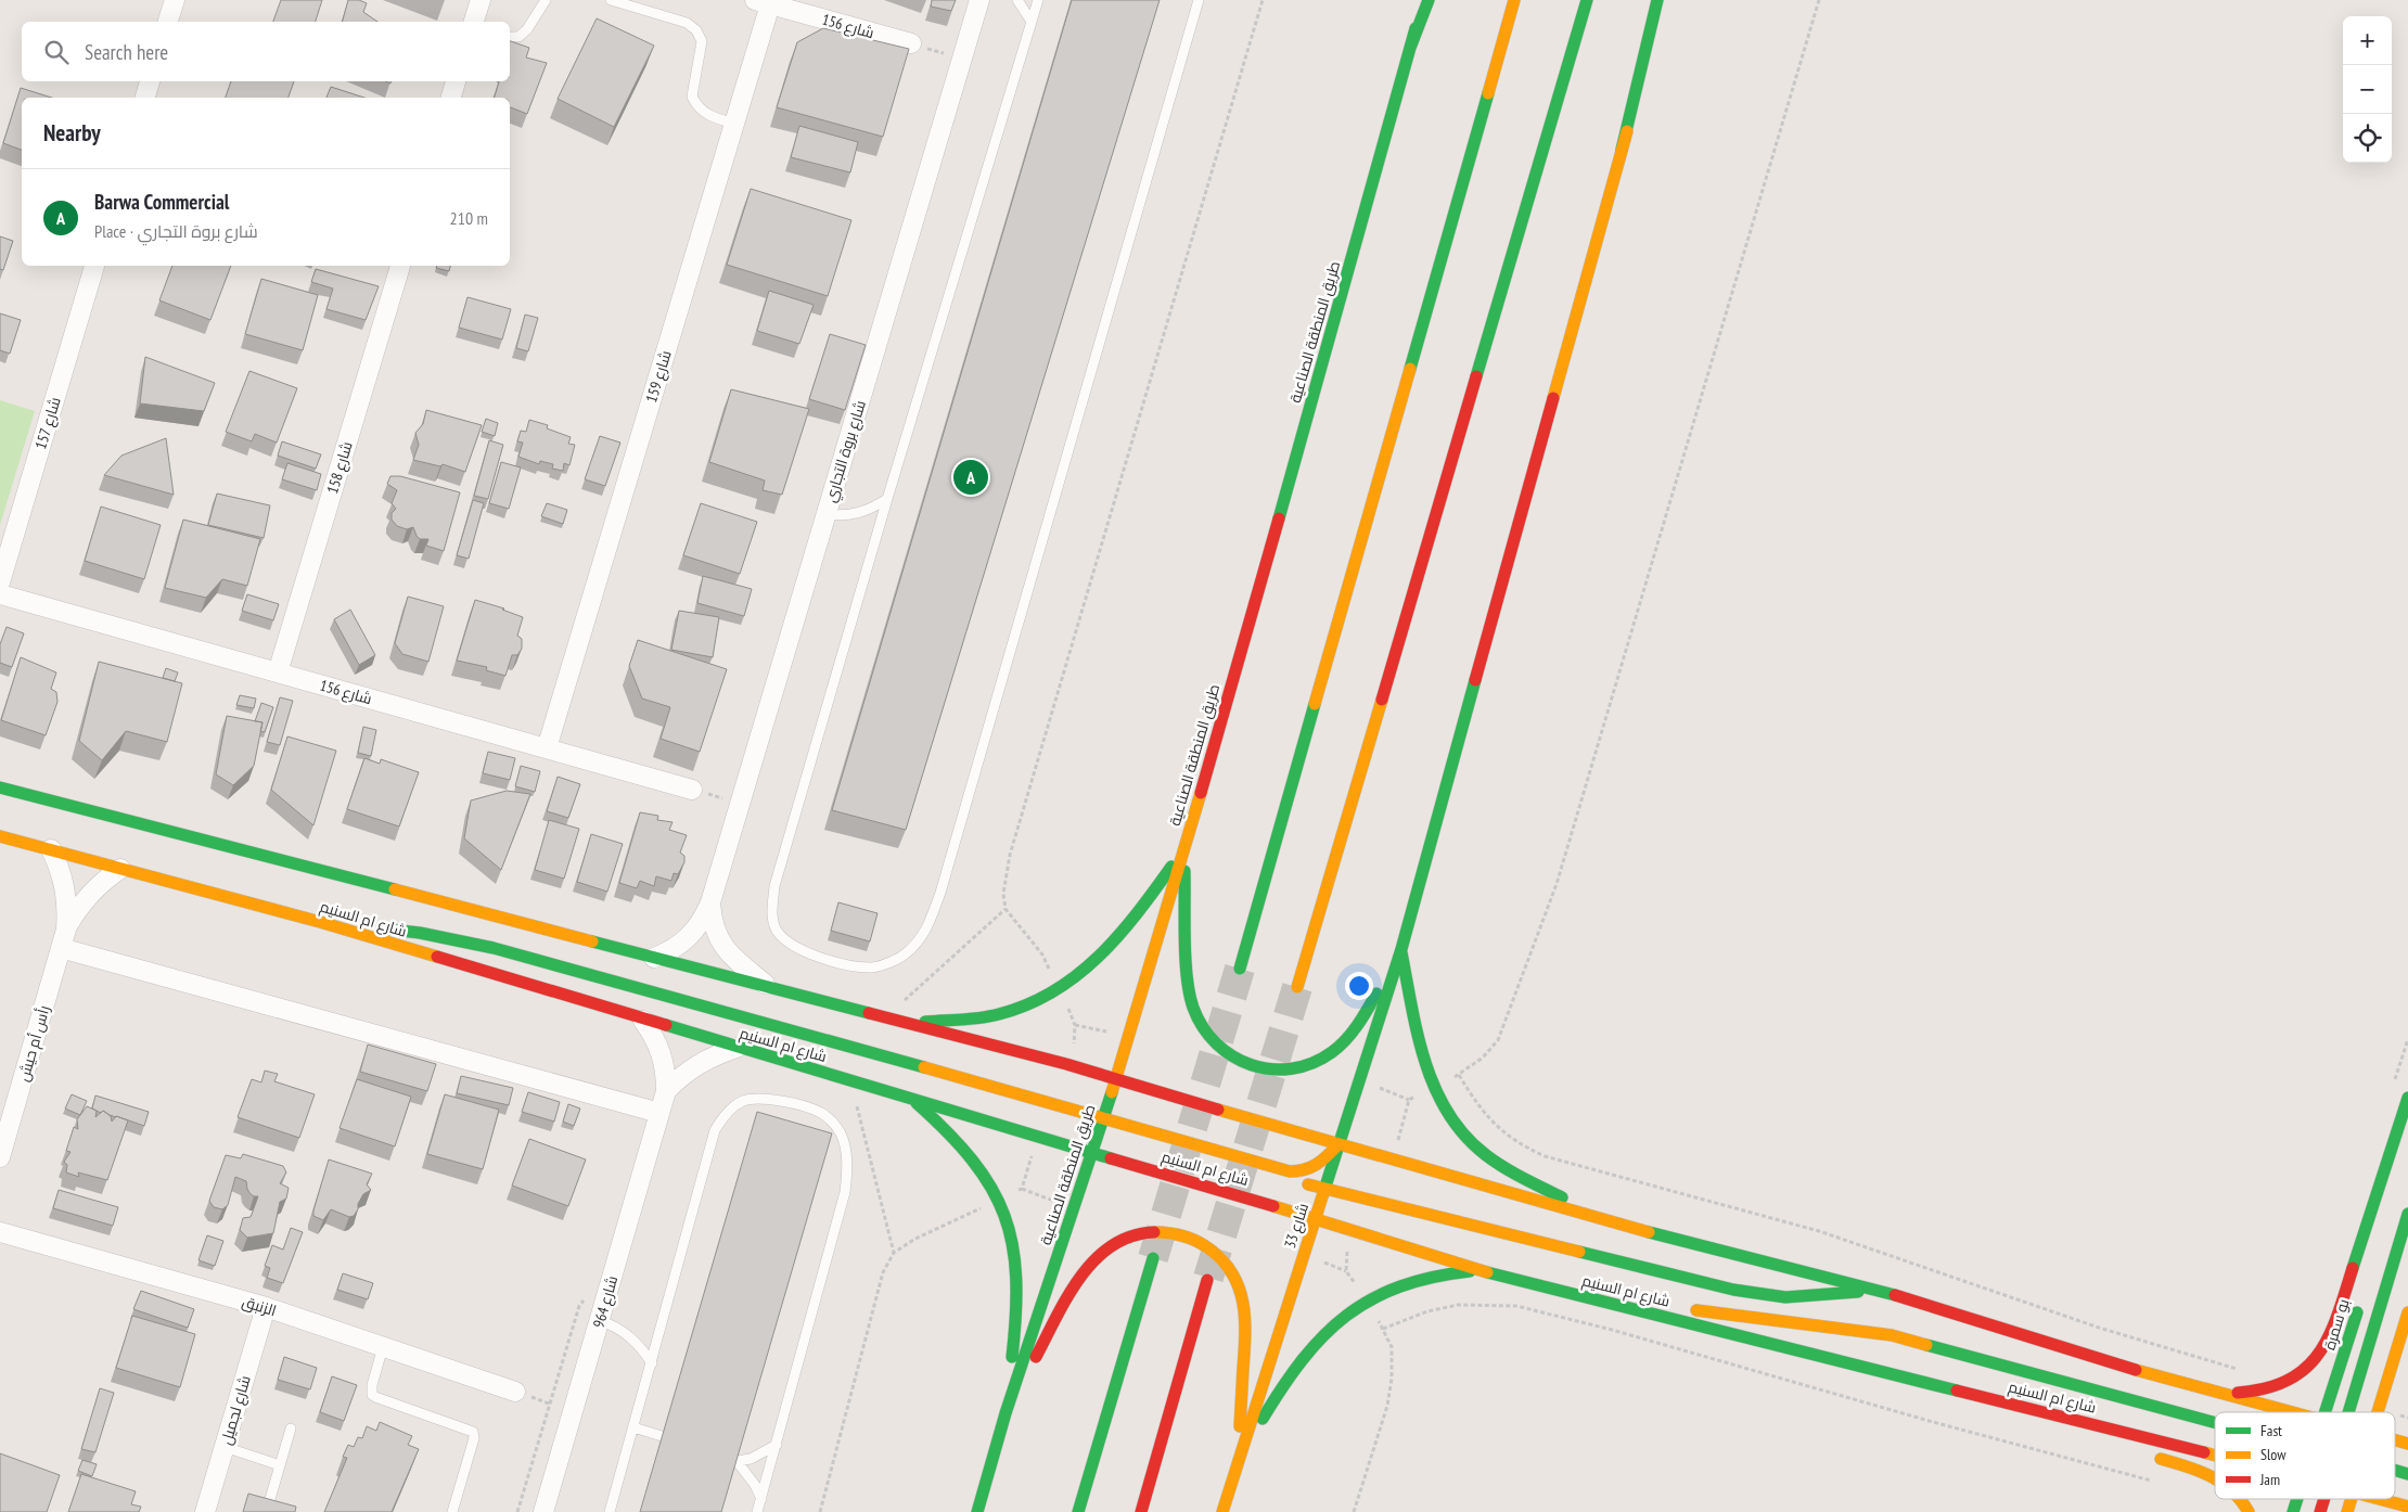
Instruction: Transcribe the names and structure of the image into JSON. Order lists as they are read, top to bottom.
{
  "streets": {
    "main road": [
      "طريق المنطقة الصناعية",
      "شارع ام السنيم",
      "شارع 33",
      "بو سمرة"
    ],
    "street": [
      "شارع 156",
      "شارع 159",
      "شارع 157",
      "شارع بروة التجاري",
      "شارع 158",
      "رأس أم حيش",
      "شارع 964",
      "الزنبق",
      "شارع لجميل"
    ]
  },
  "crossings": [
    ["شارع 156", "شارع 159"],
    ["شارع 156", "شارع 158"],
    ["طريق المنطقة الصناعية", "شارع ام السنيم"],
    ["شارع ام السنيم", "رأس أم حيش"],
    ["شارع ام السنيم", "شارع 33"],
    ["شارع ام السنيم", "شارع 964"],
    ["الزنبق", "شارع لجميل"]
  ],
  "legend": ["Fast", "Slow", "Jam"],
  "page": {
    "map_buttons": ["+", "−"],
    "search": "Search here",
    "heading": "Nearby",
    "list": [
      {
        "mark": "A",
        "name": "Barwa Commercial",
        "note": "Place · شارع بروة التجاري",
        "value": "210 m"
      }
    ],
    "pins": "A"
  }
}
